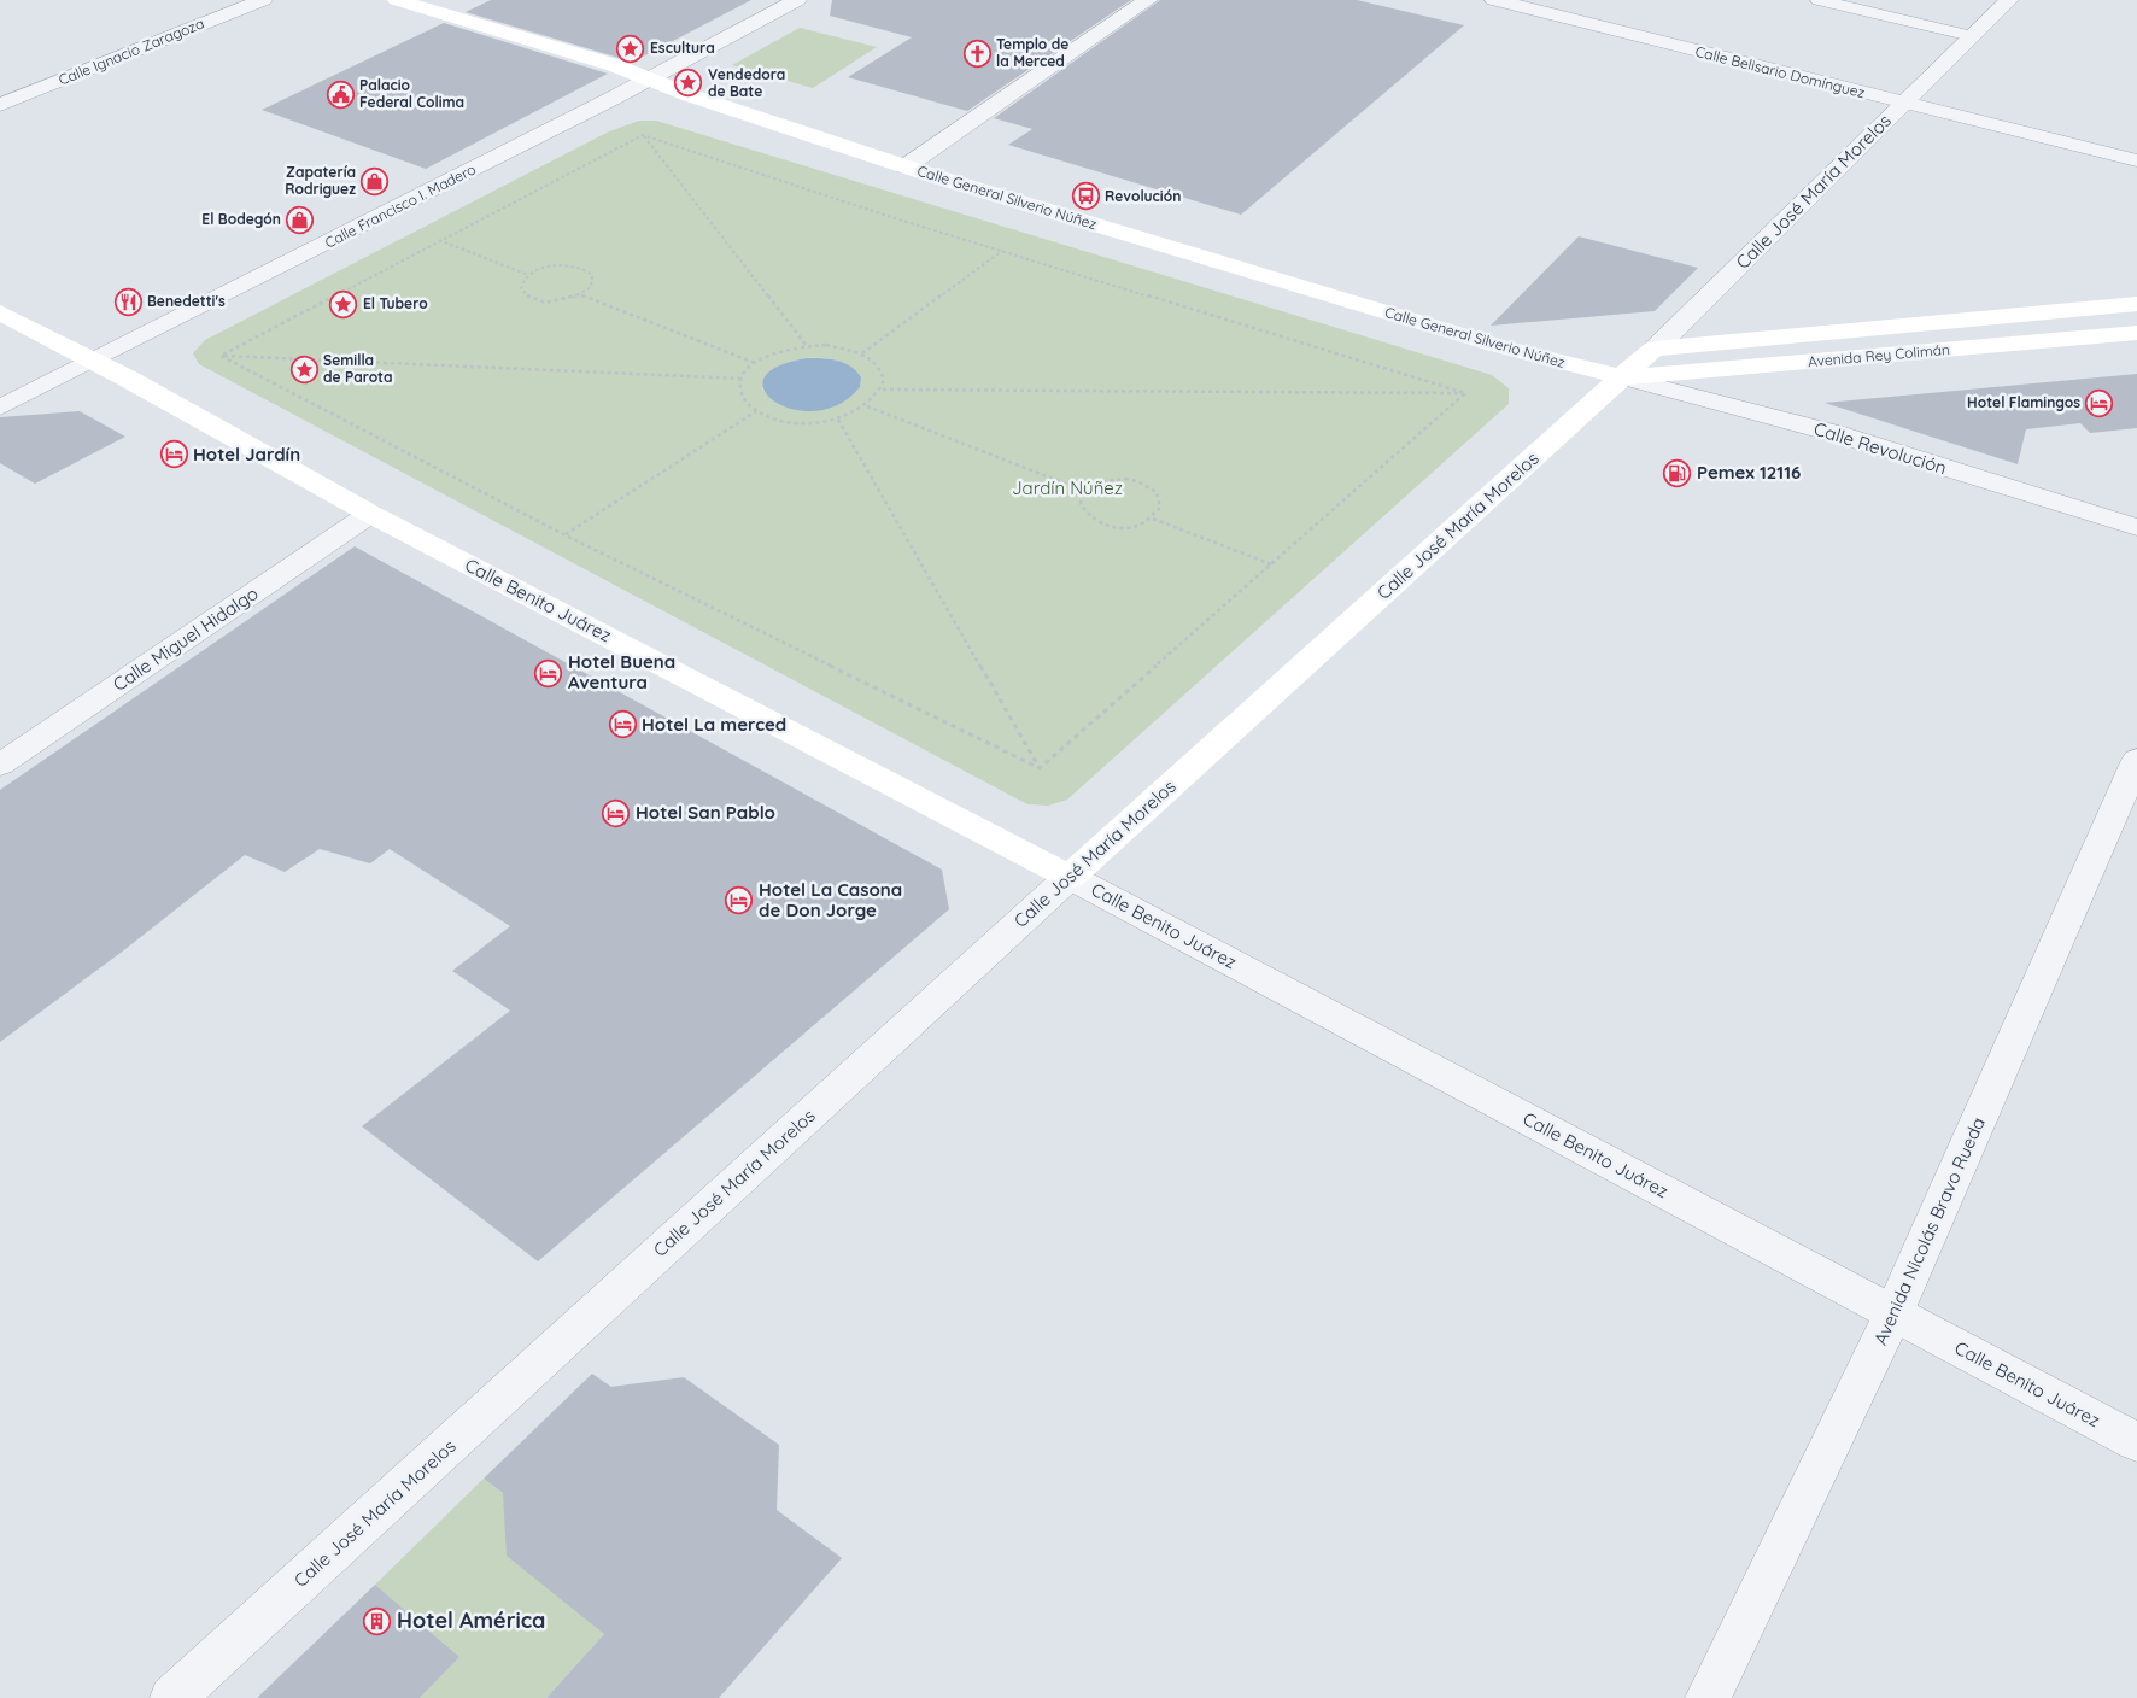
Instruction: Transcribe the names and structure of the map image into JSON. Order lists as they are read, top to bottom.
{
  "streets": {
    "main road": [
      "Calle José María Morelos",
      "Calle General Silverio Núñez",
      "Avenida Rey Colimán",
      "Calle Benito Juárez"
    ],
    "street": [
      "Calle Ignacio Zaragoza",
      "Calle Belisario Domínguez",
      "Calle Francisco I. Madero",
      "Calle Revolución",
      "Calle Miguel Hidalgo",
      "Avenida Nicolás Bravo Rueda"
    ]
  },
  "crossings": [
    ["Calle Belisario Domínguez", "Calle José María Morelos"],
    ["Calle José María Morelos", "Calle General Silverio Núñez"],
    ["Calle José María Morelos", "Avenida Rey Colimán"],
    ["Calle José María Morelos", "Calle Revolución"],
    ["Calle José María Morelos", "Calle Benito Juárez"],
    ["Calle General Silverio Núñez", "Calle Francisco I. Madero"],
    ["Calle General Silverio Núñez", "Avenida Rey Colimán"],
    ["Calle General Silverio Núñez", "Calle Revolución"],
    ["Calle Francisco I. Madero", "Calle Benito Juárez"],
    ["Avenida Rey Colimán", "Calle Revolución"],
    ["Calle Benito Juárez", "Calle Miguel Hidalgo"],
    ["Calle Benito Juárez", "Avenida Nicolás Bravo Rueda"]
  ],
  "parks": ["Jardín Núñez"],
  "places": {
    "place": [
      "Escultura",
      "Vendedora de Bate",
      "El Tubero",
      "Semilla de Parota"
    ],
    "church": ["Templo de la Merced"],
    "public building": ["Palacio Federal Colima"],
    "shop": ["Zapatería Rodriguez", "El Bodegón"],
    "bus stop": ["Revolución"],
    "restaurant": ["Benedetti's"],
    "hotel": [
      "Hotel Flamingos",
      "Hotel Jardín",
      "Hotel Buena Aventura",
      "Hotel La merced",
      "Hotel San Pablo",
      "Hotel La Casona de Don Jorge"
    ],
    "fuel station": ["Pemex 12116"],
    "building": ["Hotel América"]
  }
}
